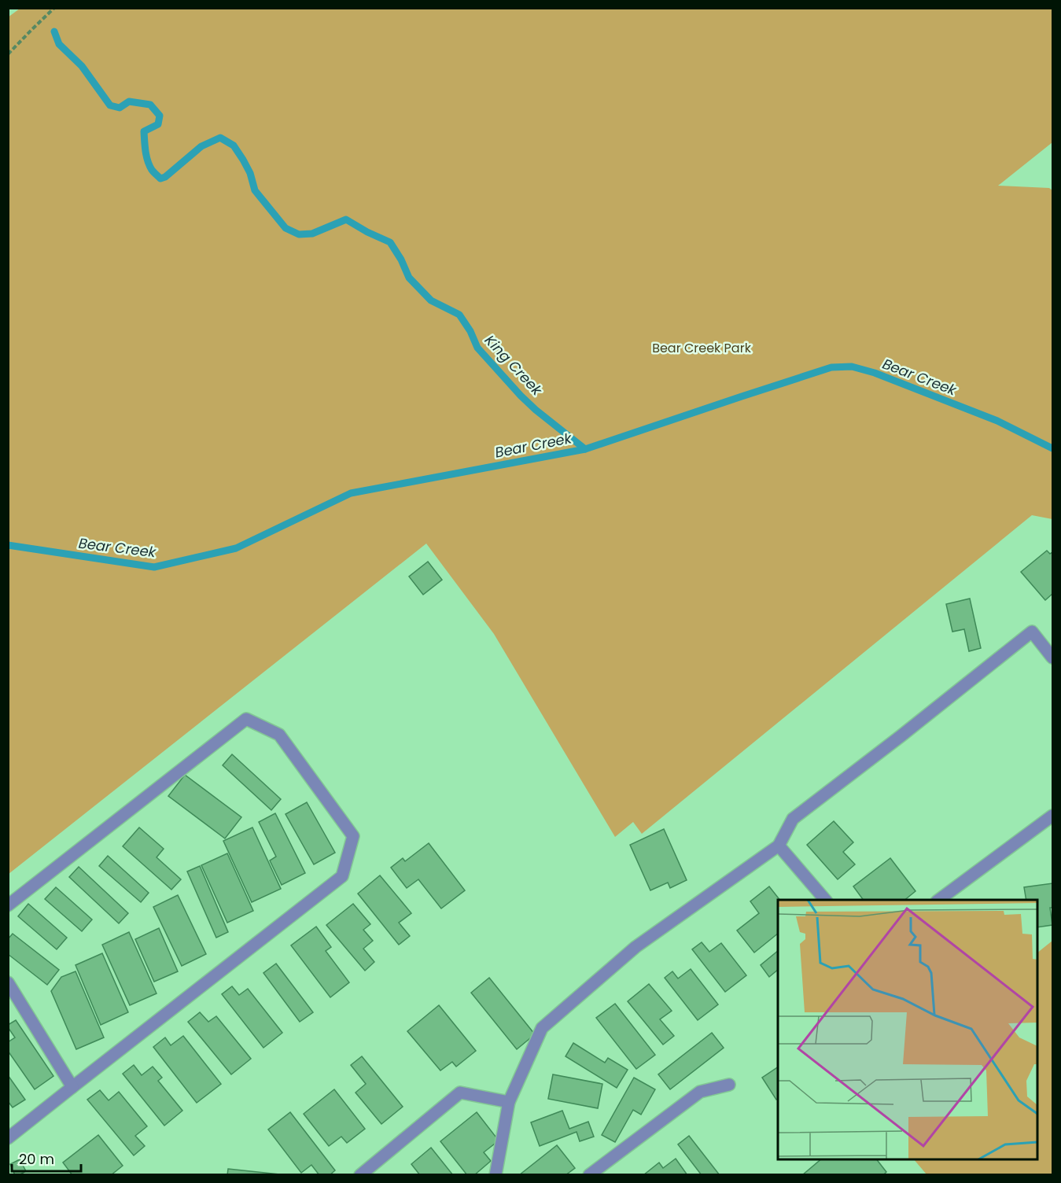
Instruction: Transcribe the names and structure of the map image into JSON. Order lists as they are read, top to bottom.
{
  "water": ["King Creek", "Bear Creek"],
  "parks": ["Bear Creek Park"],
  "scale_bar": "20 m"
}
